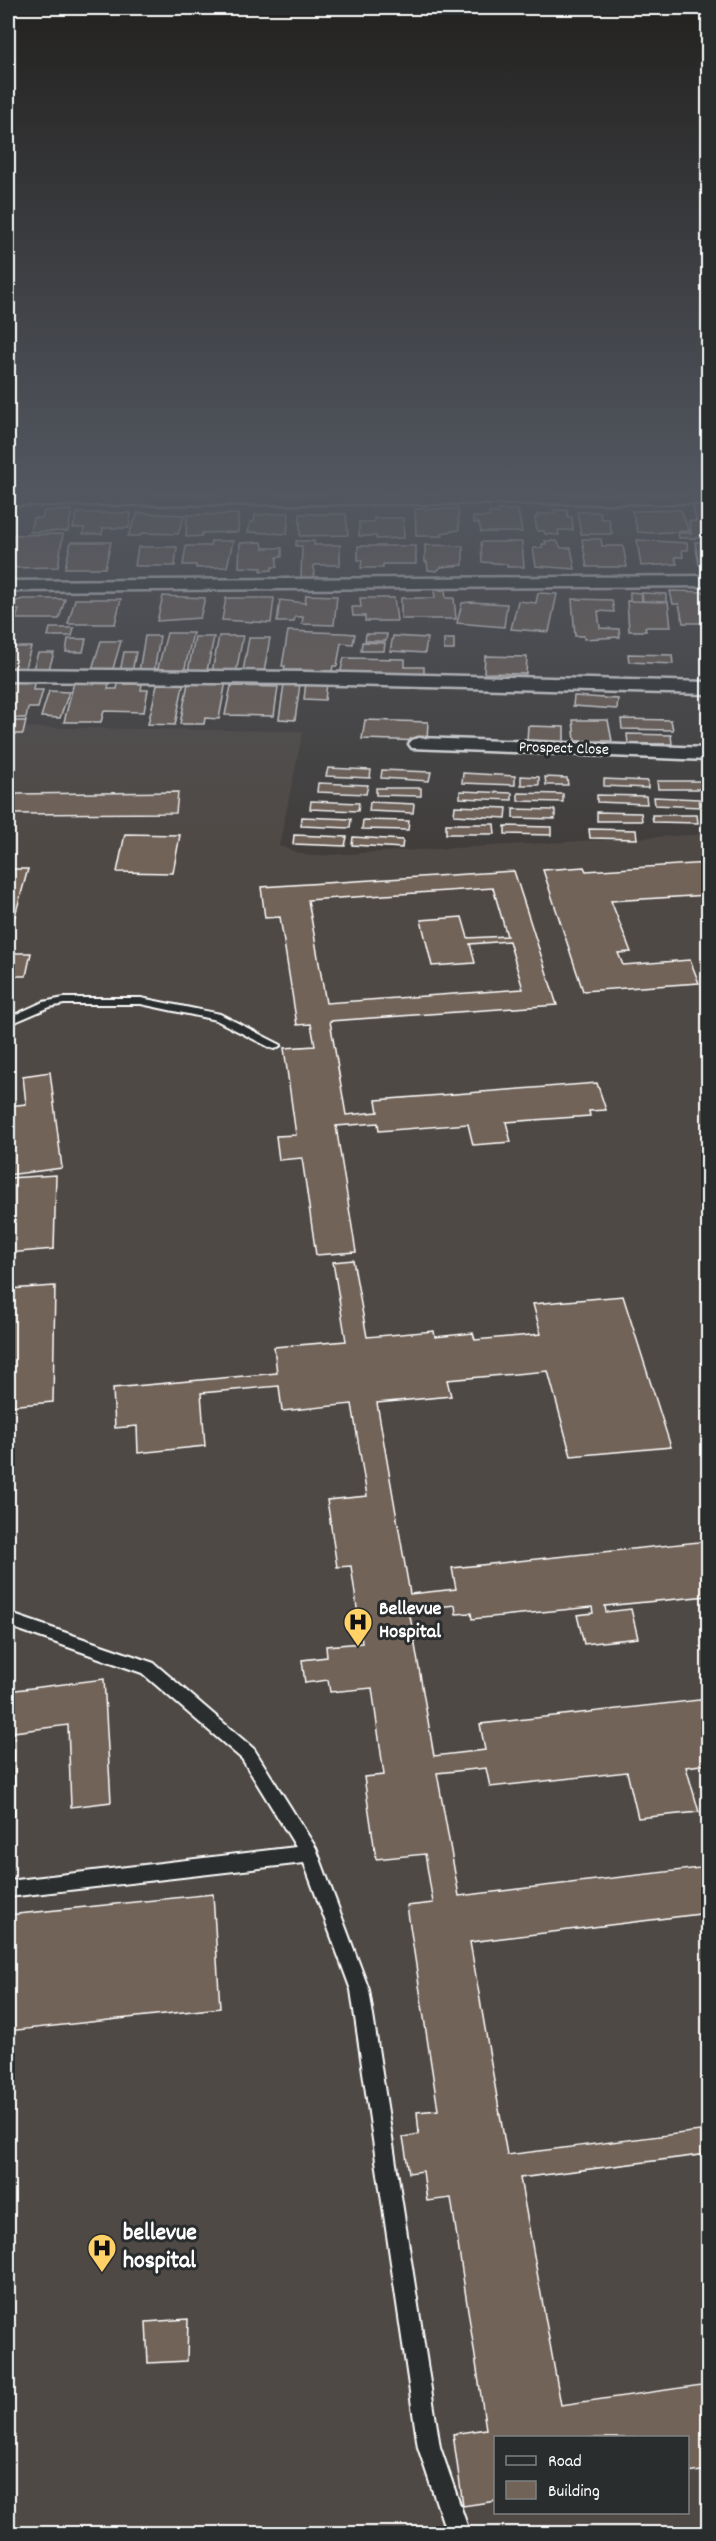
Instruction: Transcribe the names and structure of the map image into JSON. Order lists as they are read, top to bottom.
{
  "streets": {
    "street": ["Prospect Close"]
  },
  "places": {
    "hospital": ["Bellevue Hospital", "bellevue hospital"]
  },
  "legend": ["Road", "Building"]
}
